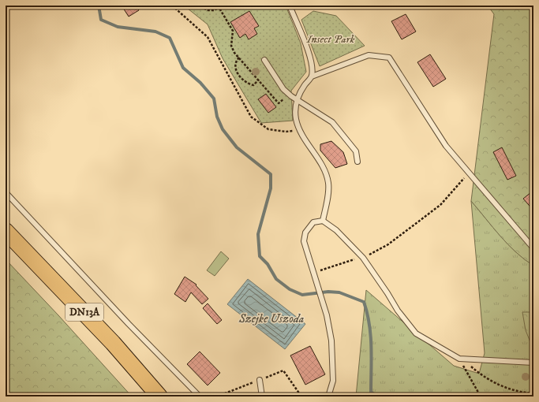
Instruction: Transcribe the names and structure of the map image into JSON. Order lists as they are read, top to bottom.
{
  "streets": {
    "main road": ["DN13A"]
  },
  "water": ["Szejke Uszoda"],
  "parks": ["Insect Park"]
}
